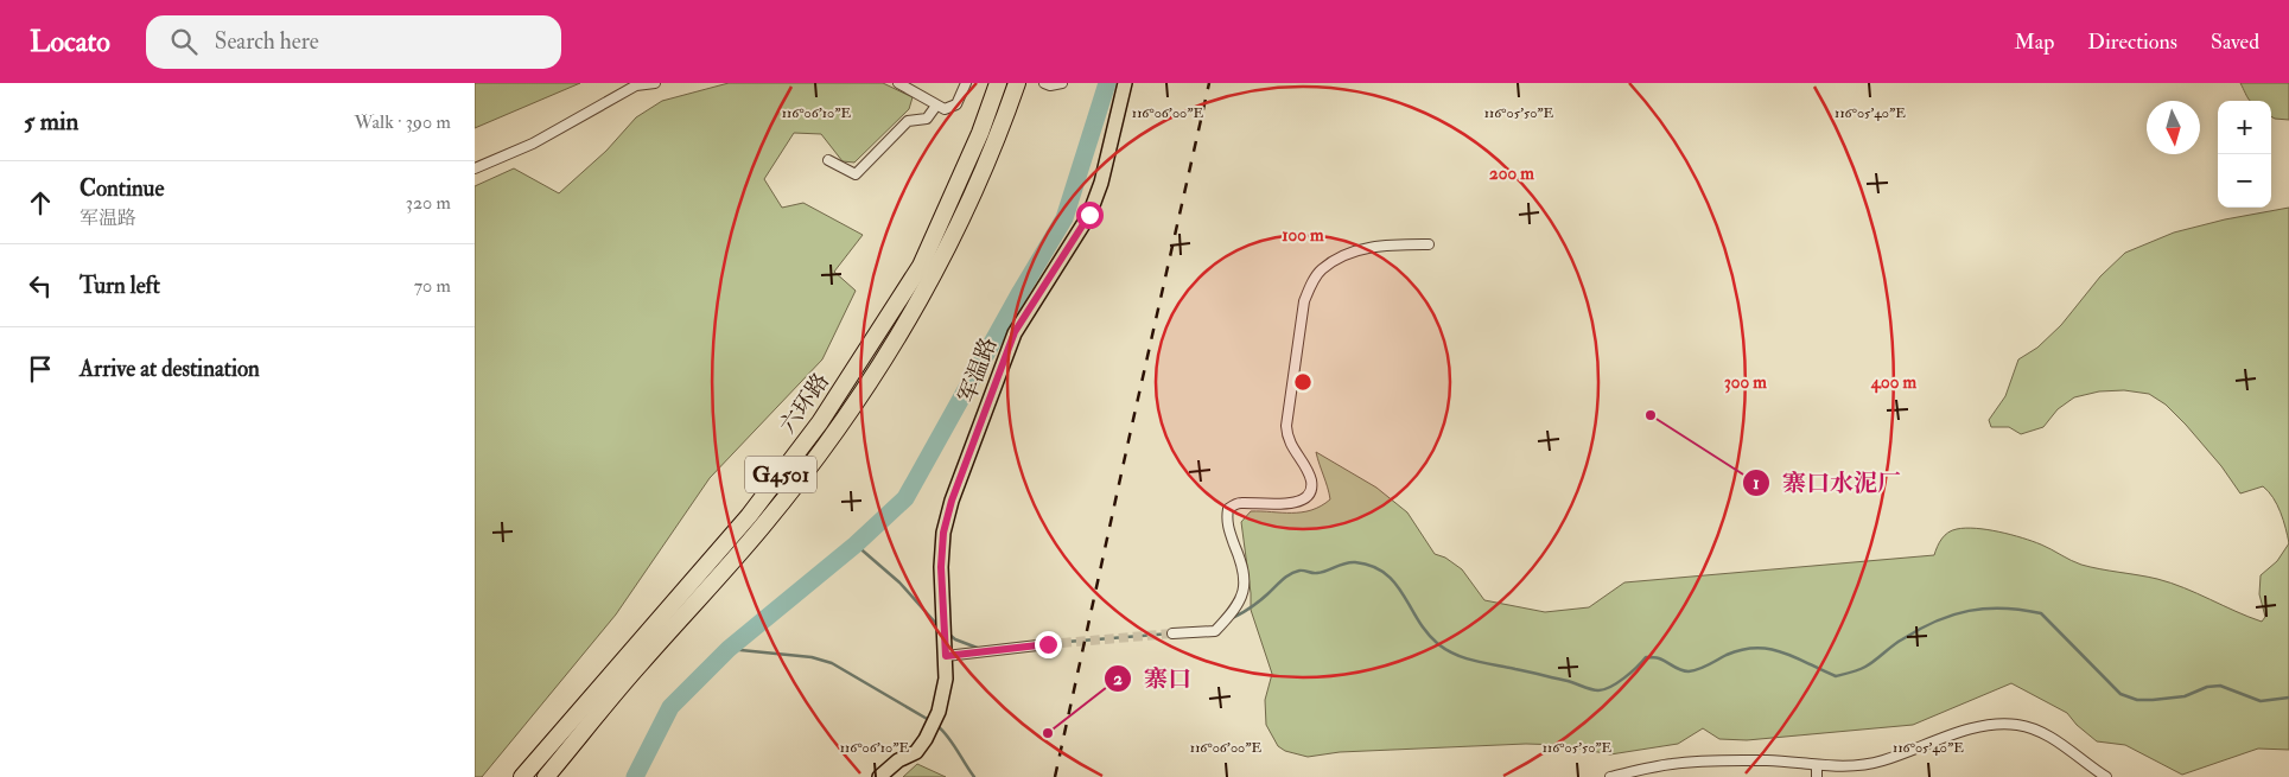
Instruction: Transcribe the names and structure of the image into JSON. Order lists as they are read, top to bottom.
{
  "streets": {
    "highway": ["六环路", "G4501"],
    "main road": ["军温路"]
  },
  "places": ["寨口水泥厂", "寨口"],
  "north": "bottom",
  "page": {
    "header": "Locato",
    "search": "Search here",
    "nav": ["Map", "Directions", "Saved"],
    "heading": ["5 min", "Walk · 390 m"],
    "map_buttons": ["+", "−"],
    "list": [
      ["Continue", "军温路", "320 m"],
      ["Turn left", "70 m"],
      "Arrive at destination"
    ]
  },
  "coordinates": [
    "116°06'10\"E",
    "116°06'00\"E",
    "116°05'50\"E",
    "116°05'40\"E"
  ],
  "rings": [
    "200 m",
    "100 m",
    "300 m",
    "400 m"
  ]
}
